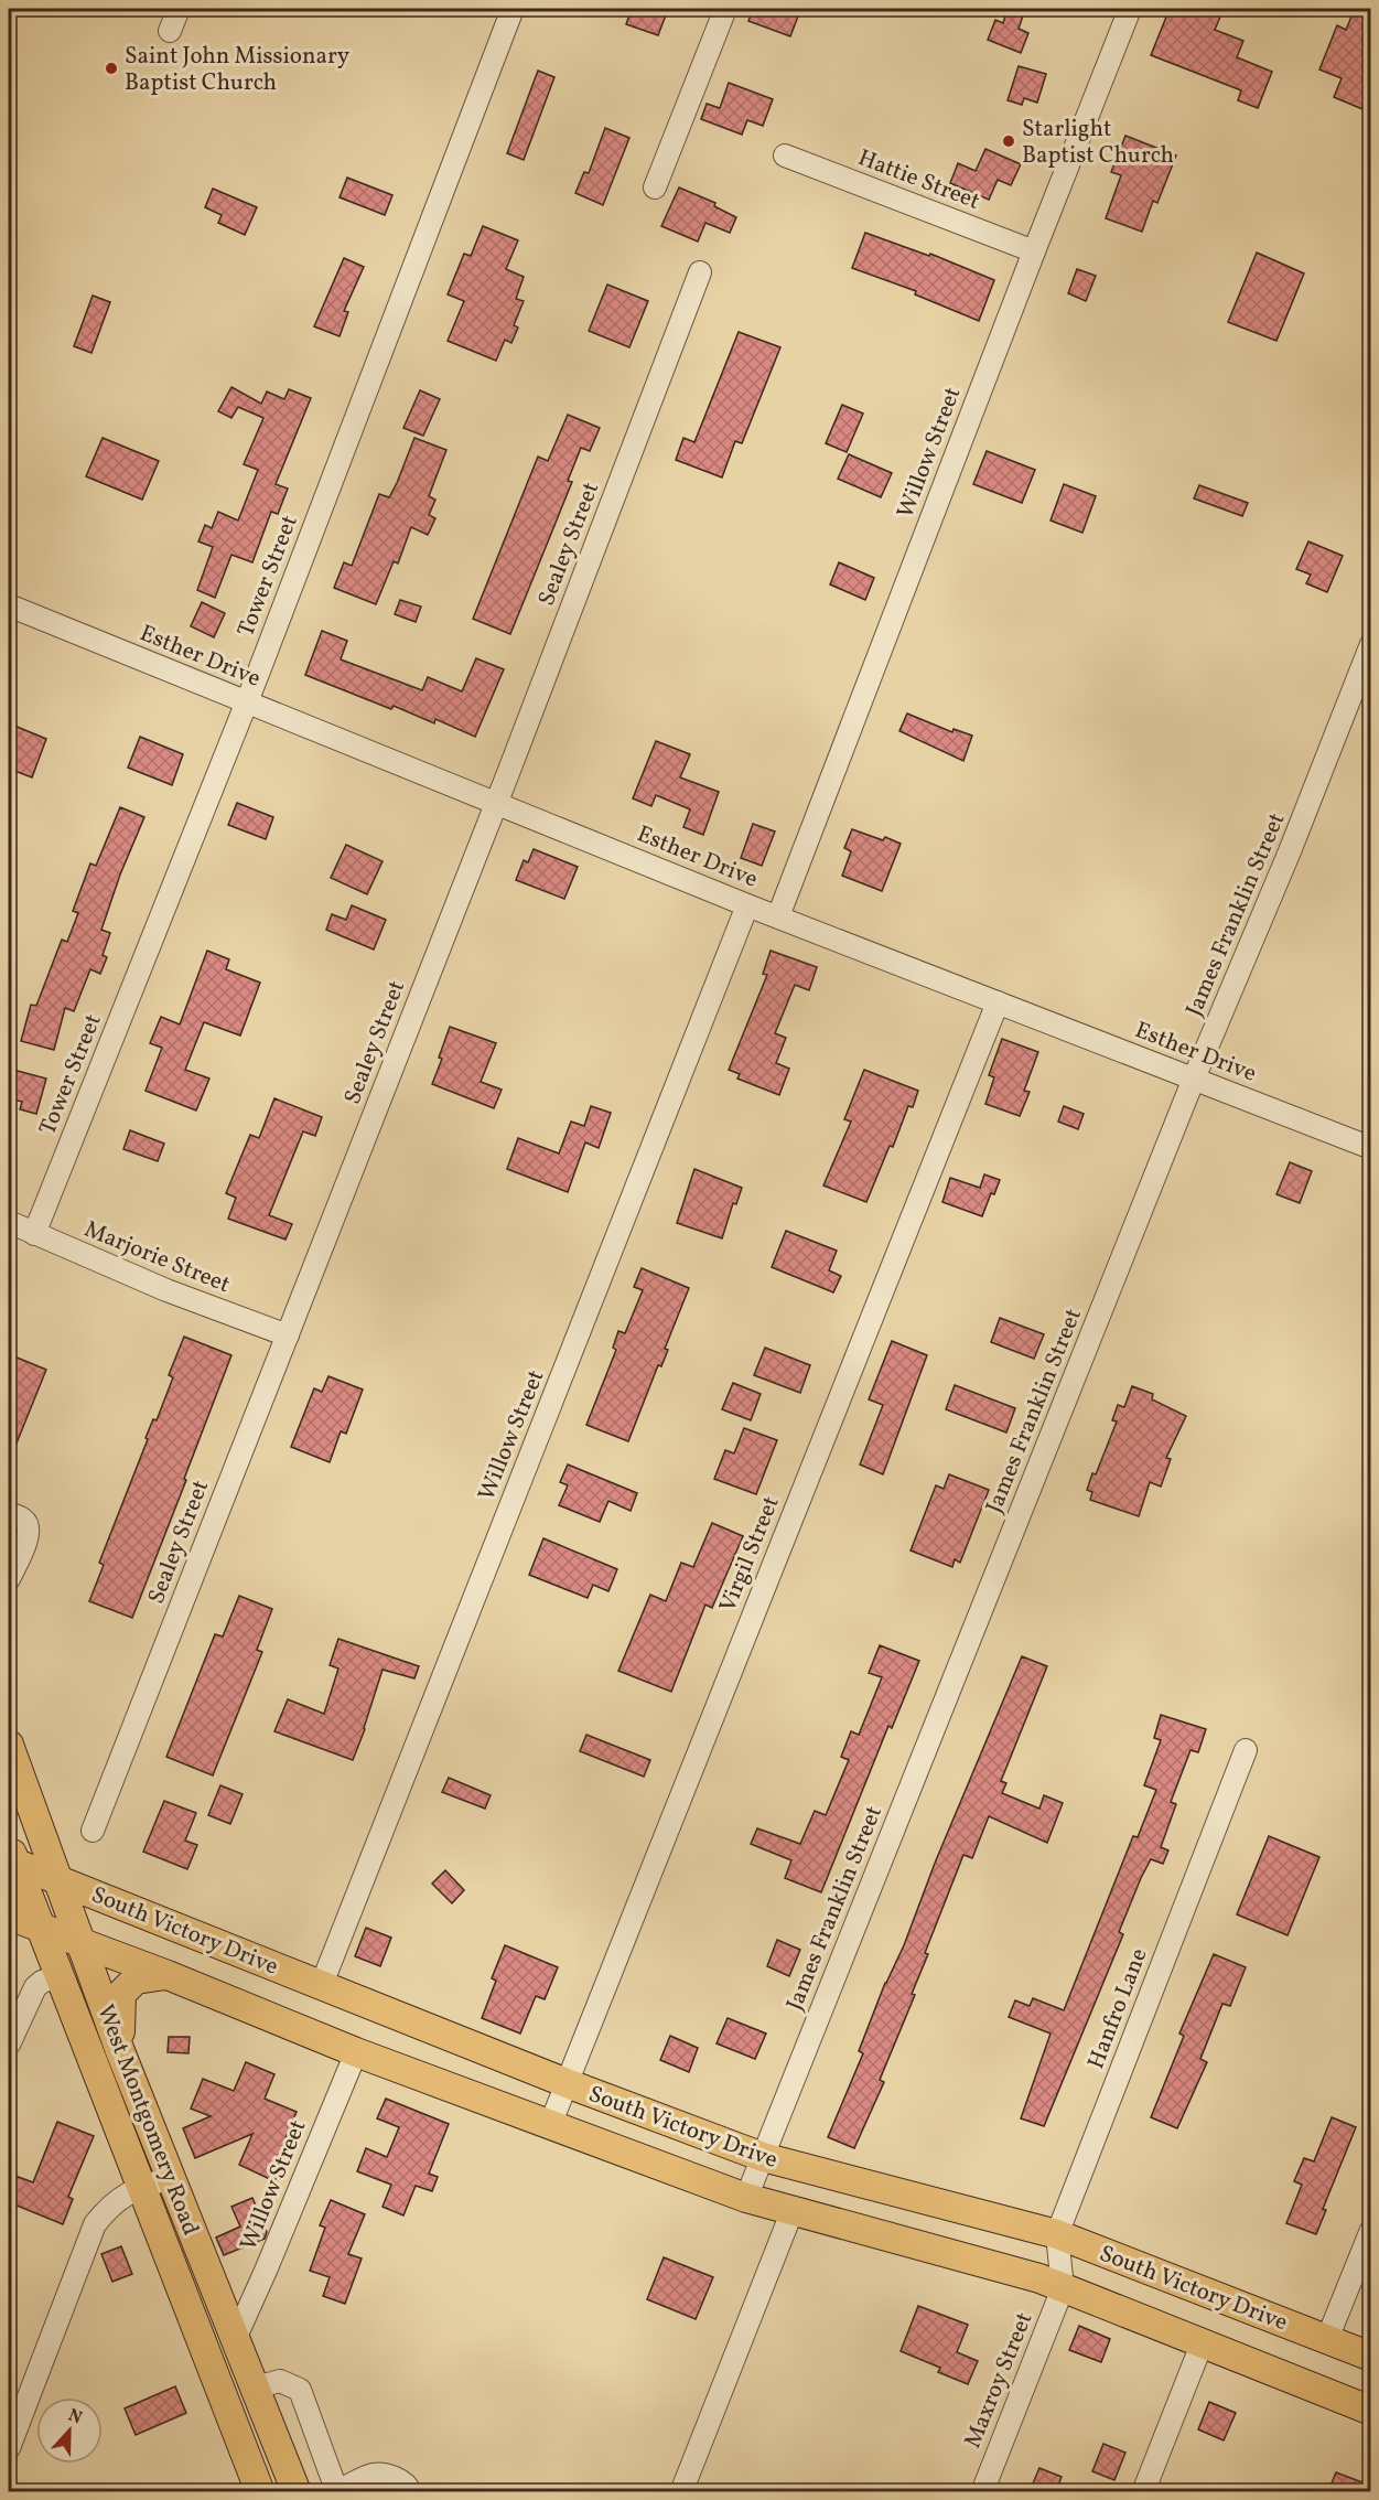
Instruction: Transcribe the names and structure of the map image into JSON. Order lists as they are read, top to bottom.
{
  "streets": {
    "main road": ["South Victory Drive", "West Montgomery Road"],
    "street": [
      "Hattie Street",
      "Willow Street",
      "Sealey Street",
      "Tower Street",
      "Esther Drive",
      "James Franklin Street",
      "Marjorie Street",
      "Virgil Street",
      "Hanfro Lane",
      "Maxroy Street"
    ]
  },
  "crossings": [
    ["Hattie Street", "Willow Street"],
    ["Willow Street", "Esther Drive"],
    ["Willow Street", "South Victory Drive"],
    ["Willow Street", "West Montgomery Road"],
    ["Sealey Street", "Esther Drive"],
    ["Sealey Street", "Marjorie Street"],
    ["Tower Street", "Esther Drive"],
    ["Tower Street", "Marjorie Street"],
    ["Esther Drive", "James Franklin Street"],
    ["Esther Drive", "Virgil Street"],
    ["James Franklin Street", "South Victory Drive"],
    ["Virgil Street", "South Victory Drive"],
    ["South Victory Drive", "Hanfro Lane"],
    ["South Victory Drive", "West Montgomery Road"],
    ["South Victory Drive", "Maxroy Street"],
    ["Hanfro Lane", "Maxroy Street"]
  ],
  "places": ["Saint John Missionary Baptist Church", "Starlight Baptist Church"],
  "north": "top"
}
